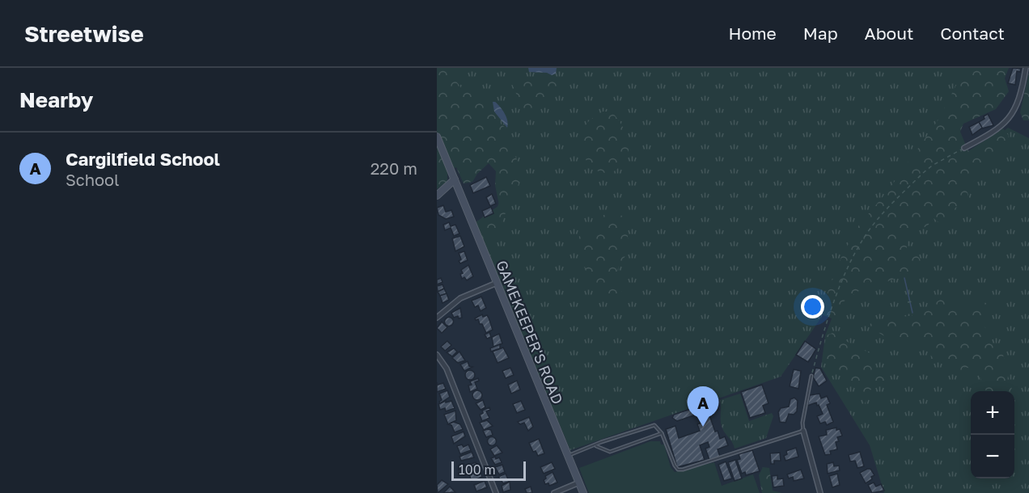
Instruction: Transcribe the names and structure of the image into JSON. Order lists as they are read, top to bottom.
{
  "streets": {
    "street": ["GAMEKEEPER'S ROAD"]
  },
  "scale_bar": "100 m",
  "page": {
    "header": "Streetwise",
    "nav": [
      "Home",
      "Map",
      "About",
      "Contact"
    ],
    "heading": "Nearby",
    "list": [
      {
        "mark": "A",
        "name": "Cargilfield School",
        "note": "School",
        "value": "220 m"
      }
    ],
    "pins": "A",
    "map_buttons": ["+", "−"],
    "scale": "100 m"
  }
}
